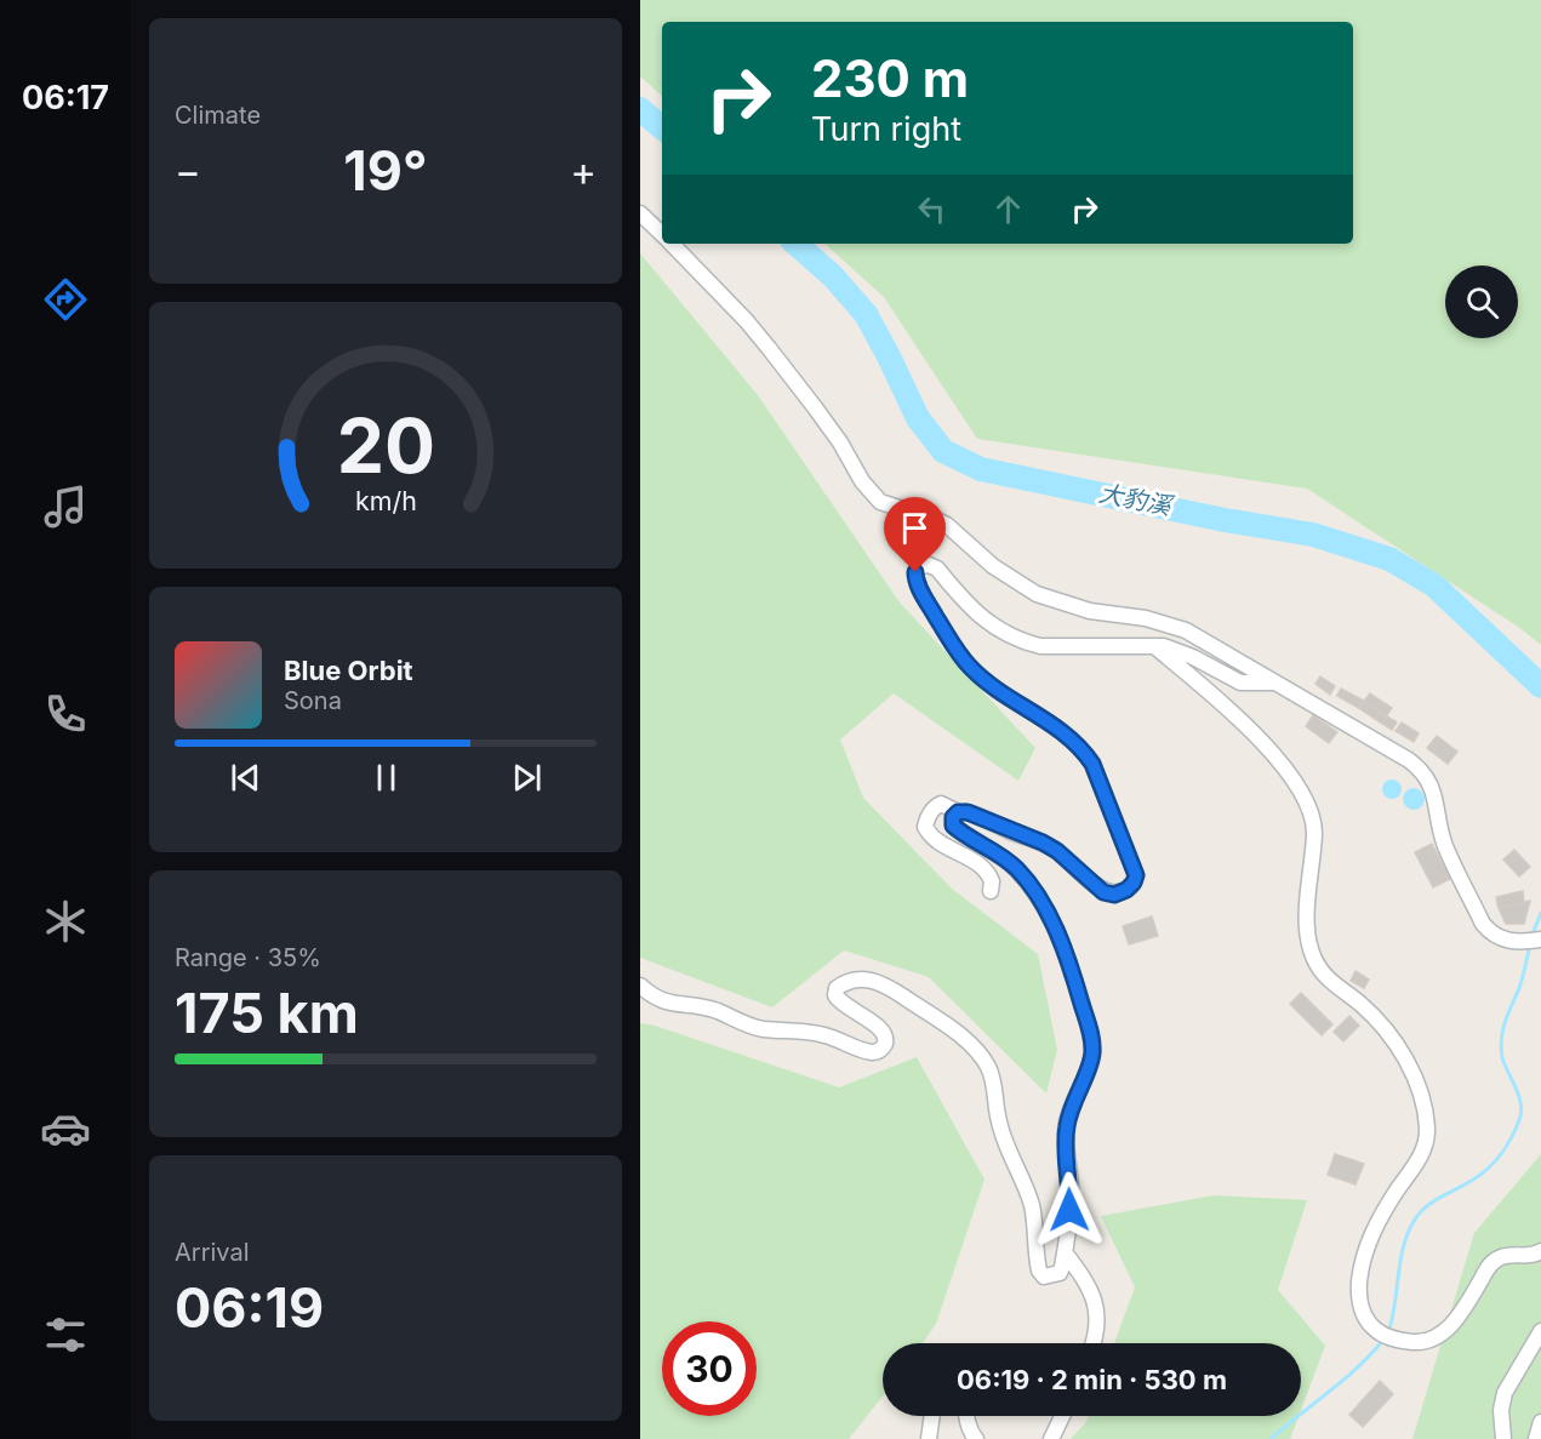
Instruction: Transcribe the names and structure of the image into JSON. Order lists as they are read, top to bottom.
{
  "water": ["大豹溪"],
  "page": {
    "tabs": "06:17",
    "tile": [
      "Climate",
      ["Range · 35%", "175 km"],
      ["Arrival", "06:19"]
    ],
    "turn": ["230 m", "Turn right"],
    "heat": ["−", "19°", "+"],
    "song": ["Blue Orbit", "Sona"],
    "limit": "30",
    "trip": "06:19 · 2 min · 530 m",
    "gauge": ["20", "km/h"]
  }
}
